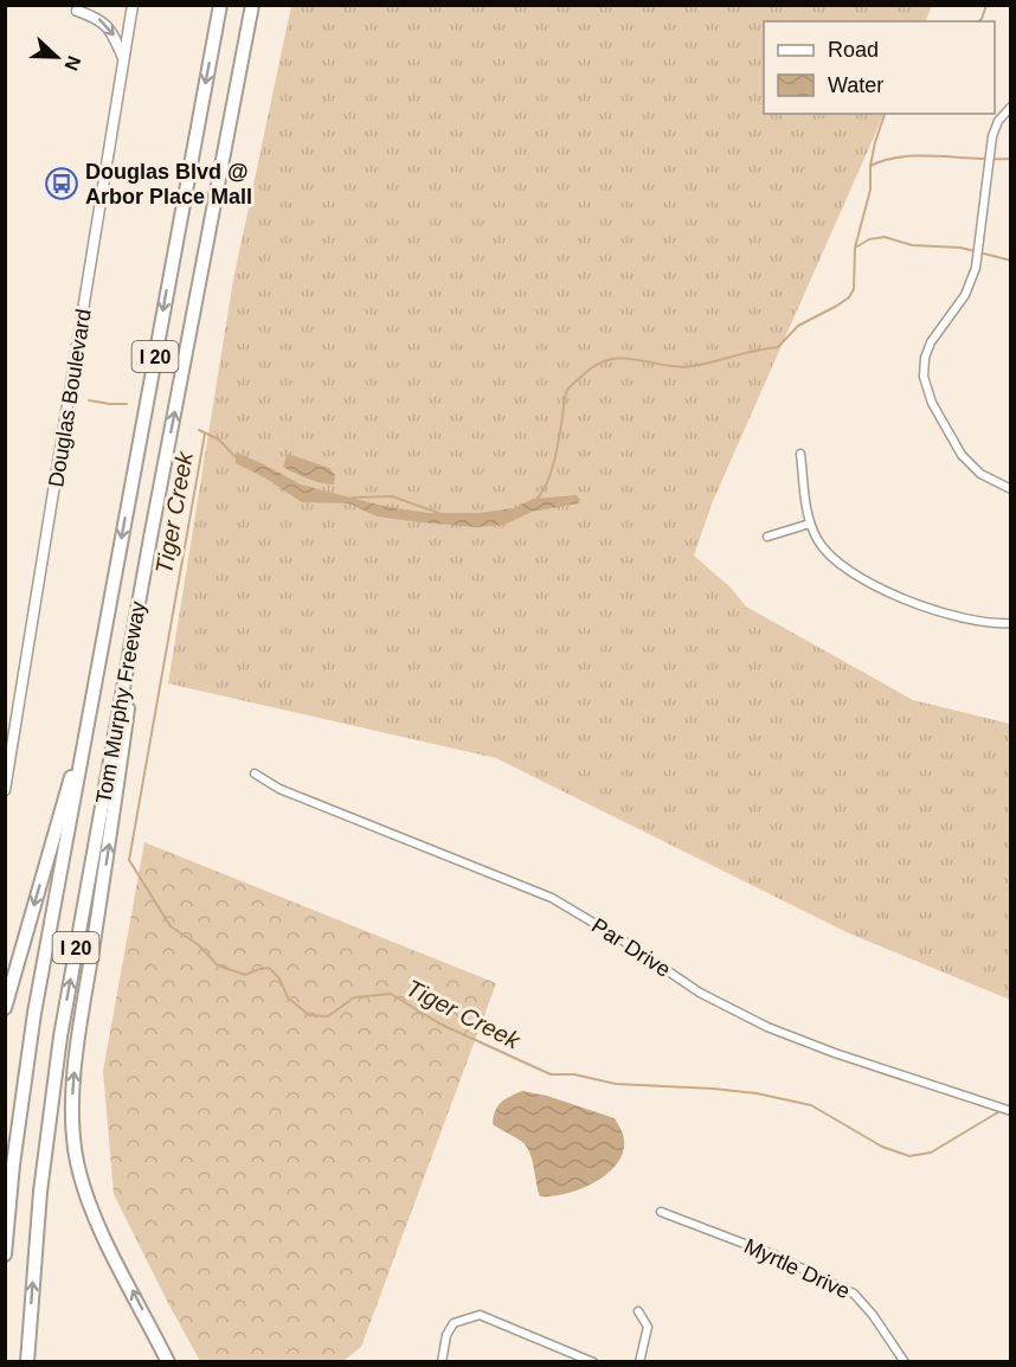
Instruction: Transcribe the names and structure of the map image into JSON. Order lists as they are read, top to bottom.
{
  "streets": {
    "highway": ["I 20", "Tom Murphy Freeway"],
    "main road": ["Douglas Boulevard"],
    "street": ["Par Drive", "Myrtle Drive"]
  },
  "water": ["Tiger Creek"],
  "places": {
    "bus stop": ["Douglas Blvd @ Arbor Place Mall"]
  },
  "legend": ["Road", "Water"],
  "north": "right"
}
